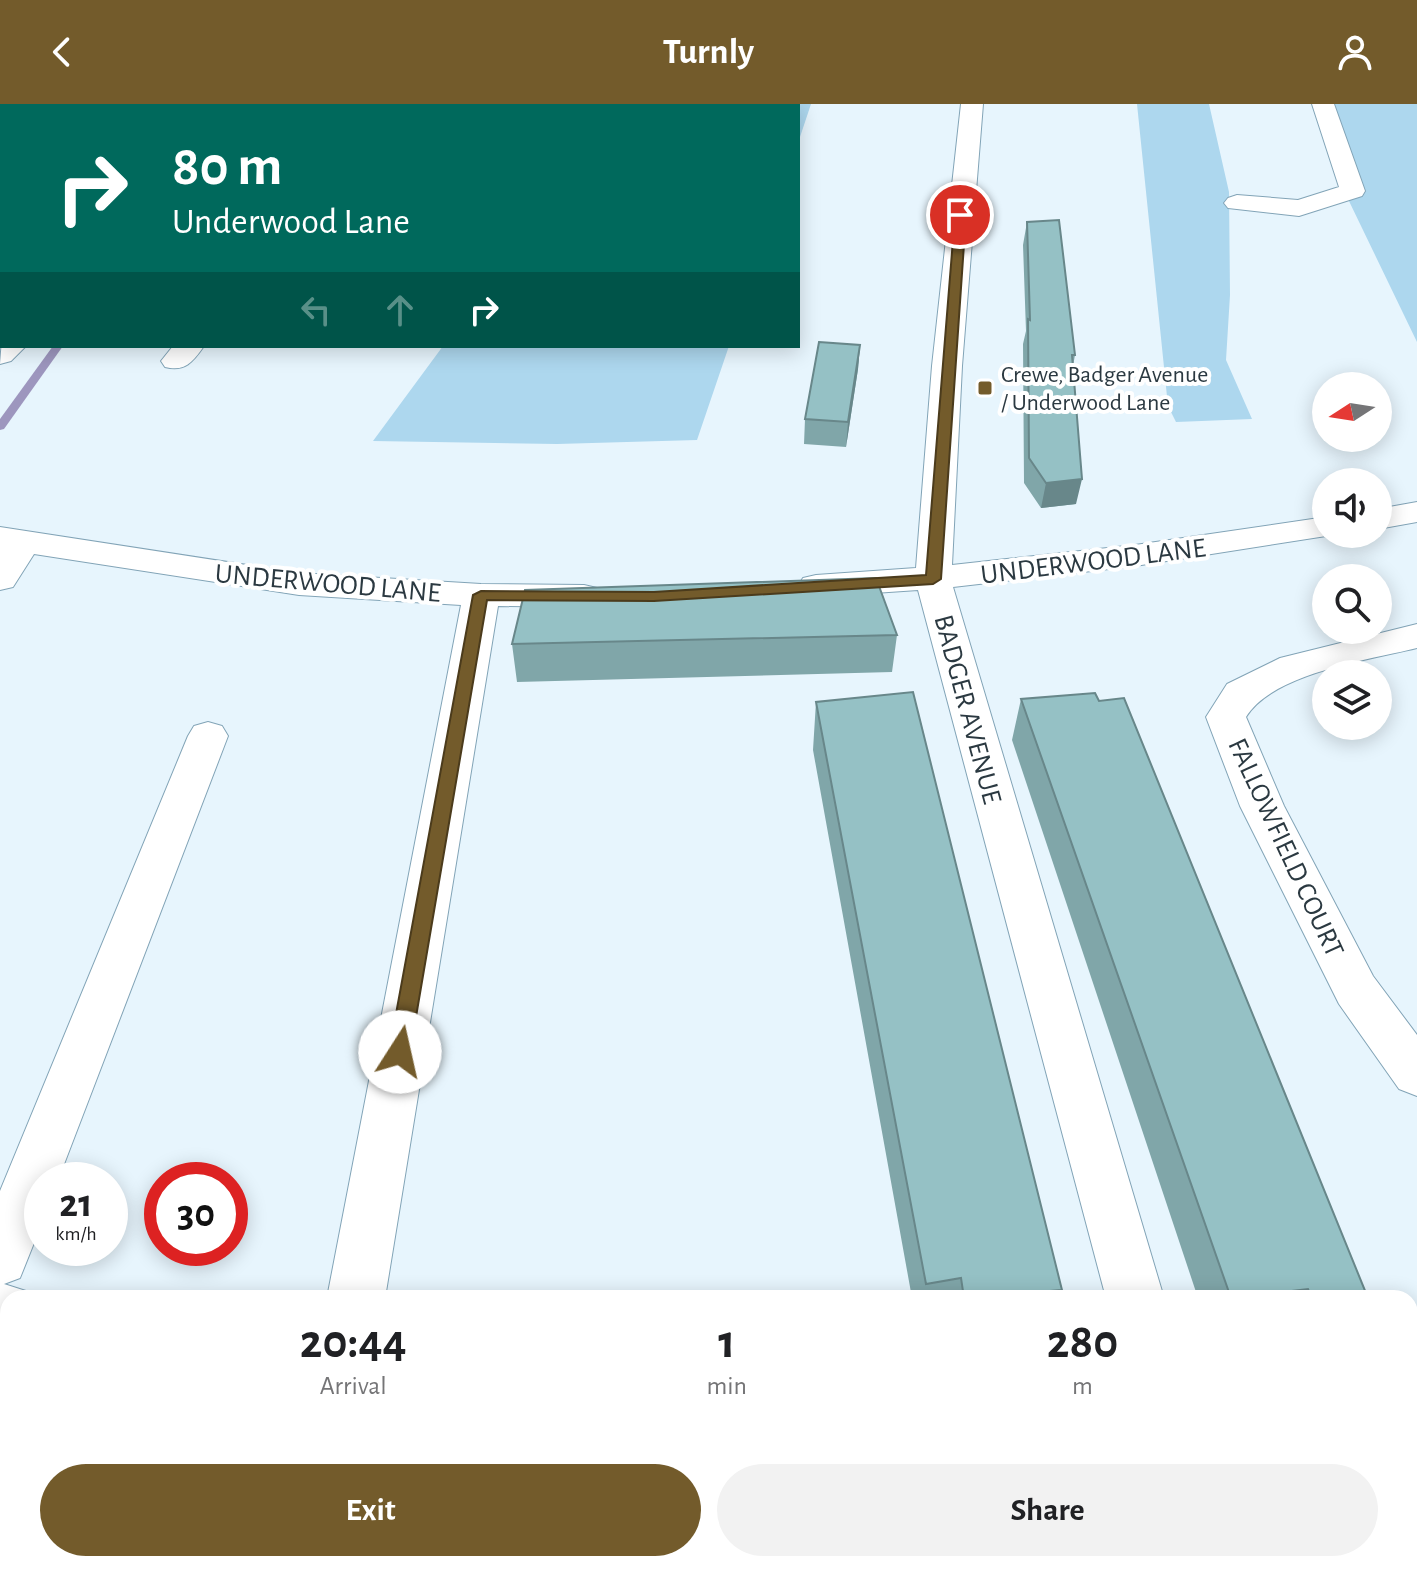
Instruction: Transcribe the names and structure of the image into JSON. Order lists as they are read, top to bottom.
{
  "streets": {
    "street": ["UNDERWOOD LANE", "BADGER AVENUE", "FALLOWFIELD COURT"]
  },
  "crossings": [
    ["UNDERWOOD LANE", "BADGER AVENUE"]
  ],
  "places": {
    "transit": ["Crewe, Badger Avenue / Underwood Lane"]
  },
  "north": "left",
  "page": {
    "header": "Turnly",
    "turn": ["80 m", "Underwood Lane"],
    "speed": "21 km/h",
    "limit": "30",
    "eta": [
      "20:44",
      "Arrival",
      "1",
      "min",
      "280",
      "m"
    ],
    "buttons": ["Exit", "Share"]
  }
}
